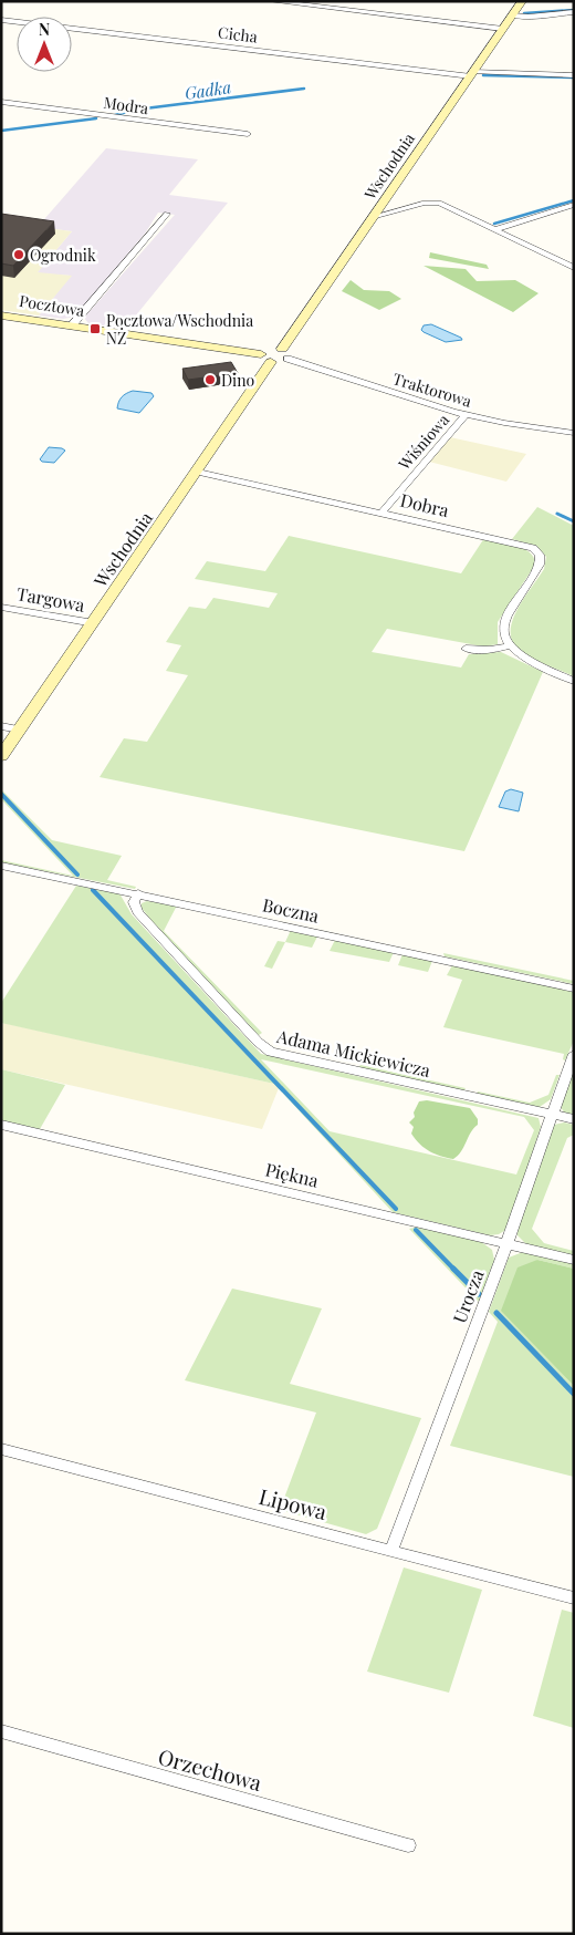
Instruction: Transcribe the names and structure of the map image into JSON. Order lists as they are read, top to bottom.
{
  "streets": {
    "street": [
      "Cicha",
      "Modra",
      "Wschodnia",
      "Pocztowa",
      "Traktorowa",
      "Wiśniowa",
      "Dobra",
      "Targowa",
      "Boczna",
      "Adama Mickiewicza",
      "Piękna",
      "Urocza",
      "Lipowa",
      "Orzechowa"
    ]
  },
  "crossings": [
    ["Cicha", "Wschodnia"],
    ["Wschodnia", "Pocztowa"],
    ["Wschodnia", "Traktorowa"],
    ["Wschodnia", "Dobra"],
    ["Wschodnia", "Targowa"],
    ["Pocztowa", "Traktorowa"],
    ["Traktorowa", "Wiśniowa"],
    ["Wiśniowa", "Dobra"],
    ["Boczna", "Adama Mickiewicza"],
    ["Adama Mickiewicza", "Urocza"],
    ["Piękna", "Urocza"],
    ["Urocza", "Lipowa"]
  ],
  "water": ["Gadka"],
  "places": {
    "other": ["Ogrodnik", "Dino"],
    "transit": ["Pocztowa/Wschodnia NŻ"]
  },
  "north": "top"
}
